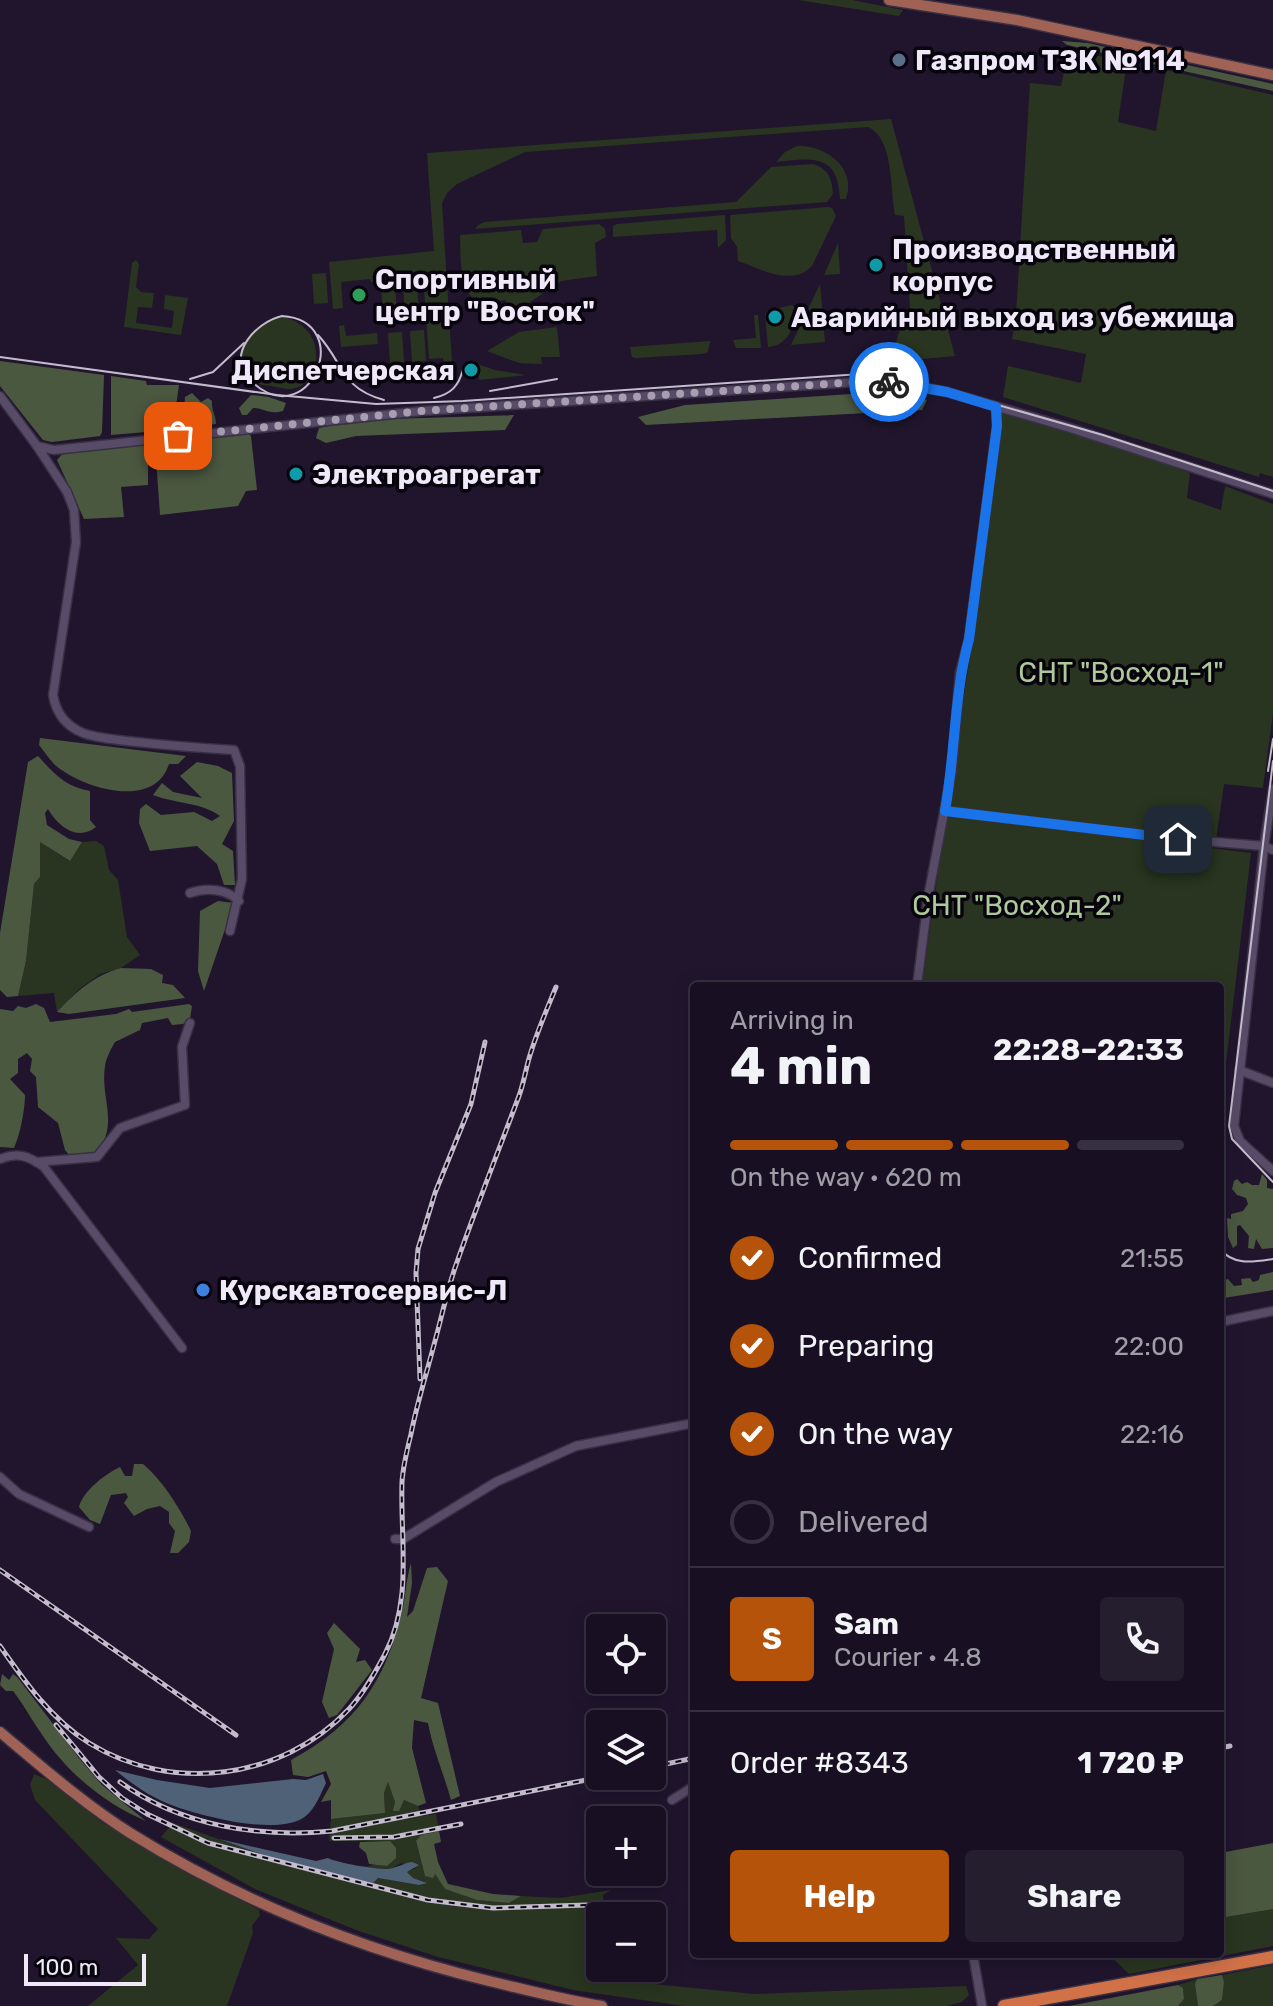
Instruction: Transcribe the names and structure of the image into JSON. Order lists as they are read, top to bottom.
{
  "parks": ["СНТ \"Восход-1\"", "СНТ \"Восход-2\""],
  "places": [
    "Газпром ТЗК №114",
    "Производственный корпус",
    "Спортивный центр \"Восток\"",
    "Аварийный выход из убежища",
    "Диспетчерская",
    "Электроагрегат",
    "Курскавтосервис-Л"
  ],
  "scale_bar": "100 m",
  "page": {
    "heading": ["4 min", "Arriving in", "22:28–22:33"],
    "panel": [
      "Sam",
      "Courier · 4.8",
      "Order #8343",
      "1 720 ₽"
    ],
    "bar": "On the way · 620 m",
    "list": [
      ["Confirmed", "21:55"],
      ["Preparing", "22:00"],
      ["On the way", "22:16"],
      "Delivered"
    ],
    "round": "S",
    "map_buttons": ["+", "−"],
    "buttons": ["Help", "Share"],
    "scale": "100 m"
  }
}
